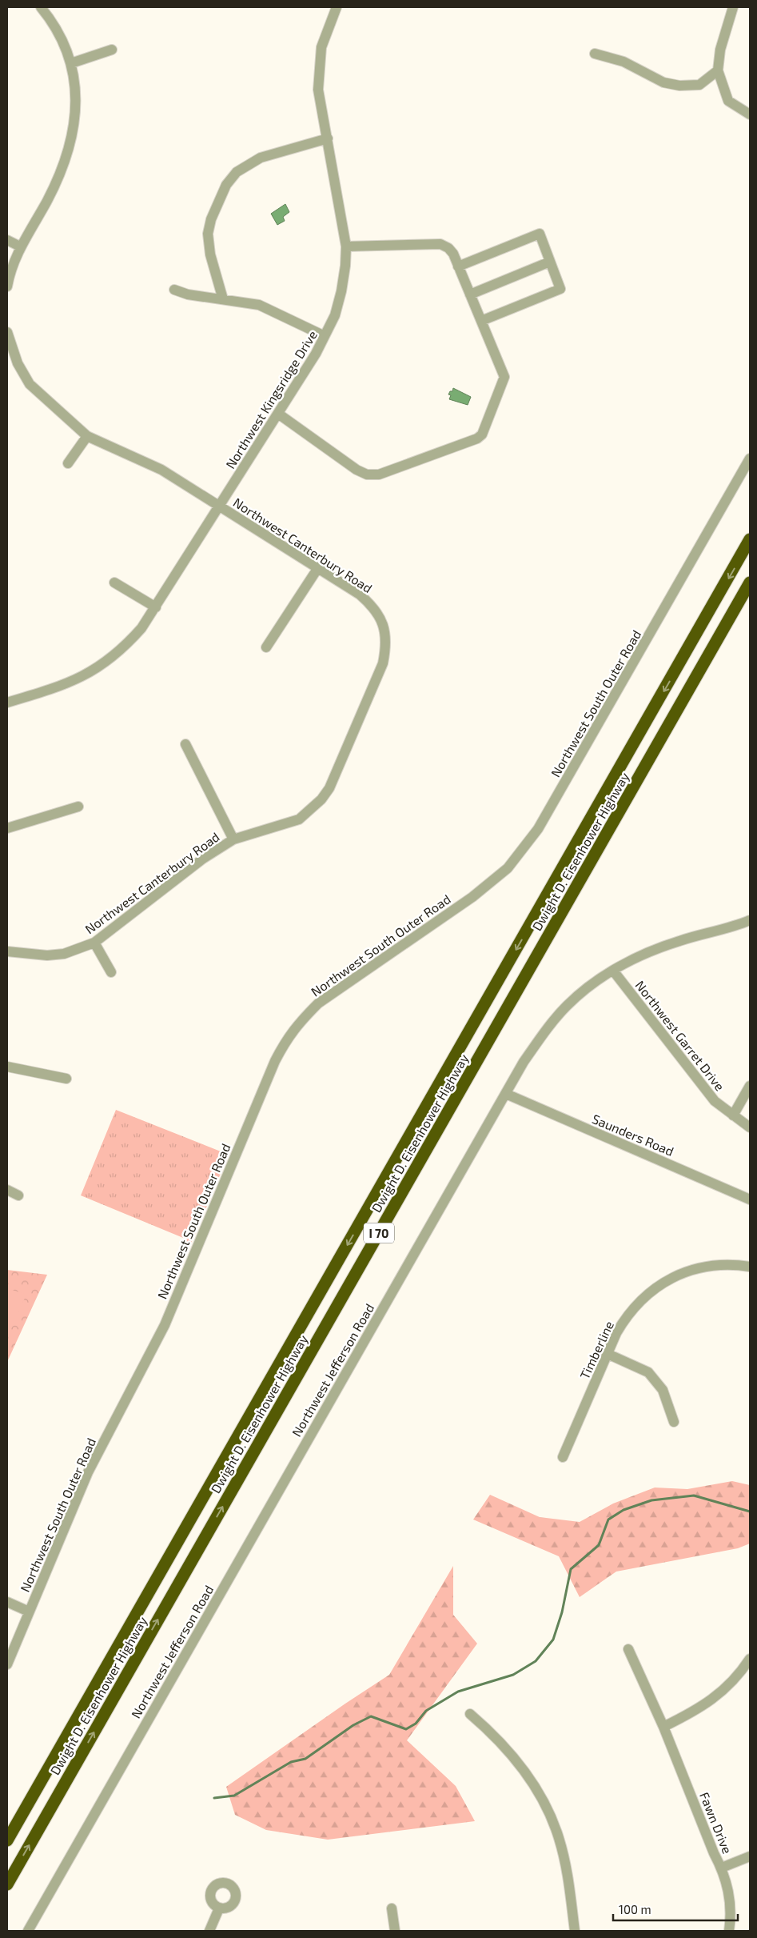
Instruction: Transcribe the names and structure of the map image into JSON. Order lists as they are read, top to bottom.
{
  "streets": {
    "highway": ["Dwight D. Eisenhower Highway", "I 70"],
    "street": [
      "Northwest Kingsridge Drive",
      "Northwest Canterbury Road",
      "Northwest South Outer Road",
      "Northwest Garret Drive",
      "Saunders Road",
      "Timberline",
      "Northwest Jefferson Road",
      "Fawn Drive"
    ]
  },
  "crossings": [
    ["Northwest Kingsridge Drive", "Northwest Canterbury Road"],
    ["Northwest Garret Drive", "Northwest Jefferson Road"],
    ["Saunders Road", "Northwest Jefferson Road"]
  ],
  "scale_bar": "100 m"
}
